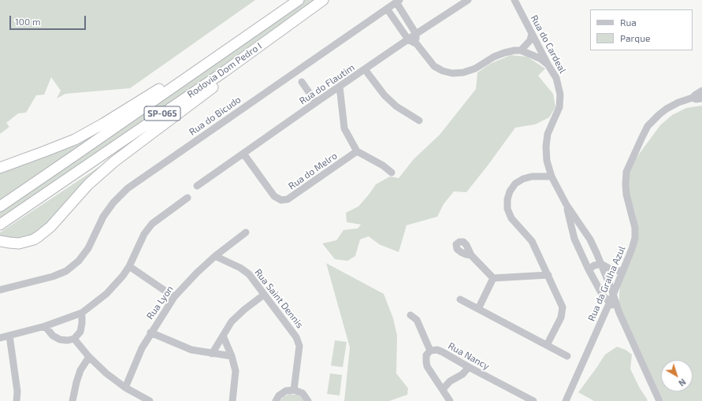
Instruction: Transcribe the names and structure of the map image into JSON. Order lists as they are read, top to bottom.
{
  "streets": {
    "highway": ["Rodovia Dom Pedro I", "SP-065"],
    "street": [
      "Rua do Cardeal",
      "Rua do Flautim",
      "Rua do Bicudo",
      "Rua do Melro",
      "Rua da Gralha Azul",
      "Rua Saint Dennis",
      "Rua Lyon",
      "Rua Nancy"
    ]
  },
  "crossings": [
    ["Rua do Flautim", "Rua do Melro"],
    ["Rua Saint Dennis", "Rua Lyon"]
  ],
  "legend": ["Rua", "Parque"],
  "scale_bar": "100 m",
  "north": "bottom right"
}
